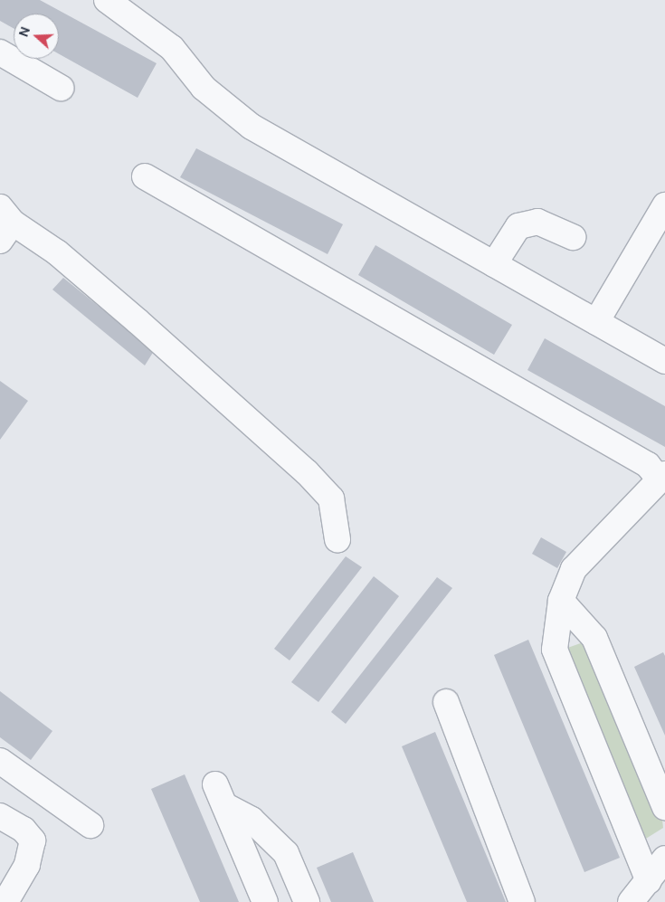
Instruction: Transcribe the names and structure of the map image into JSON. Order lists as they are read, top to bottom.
{
  "north": "left"
}
